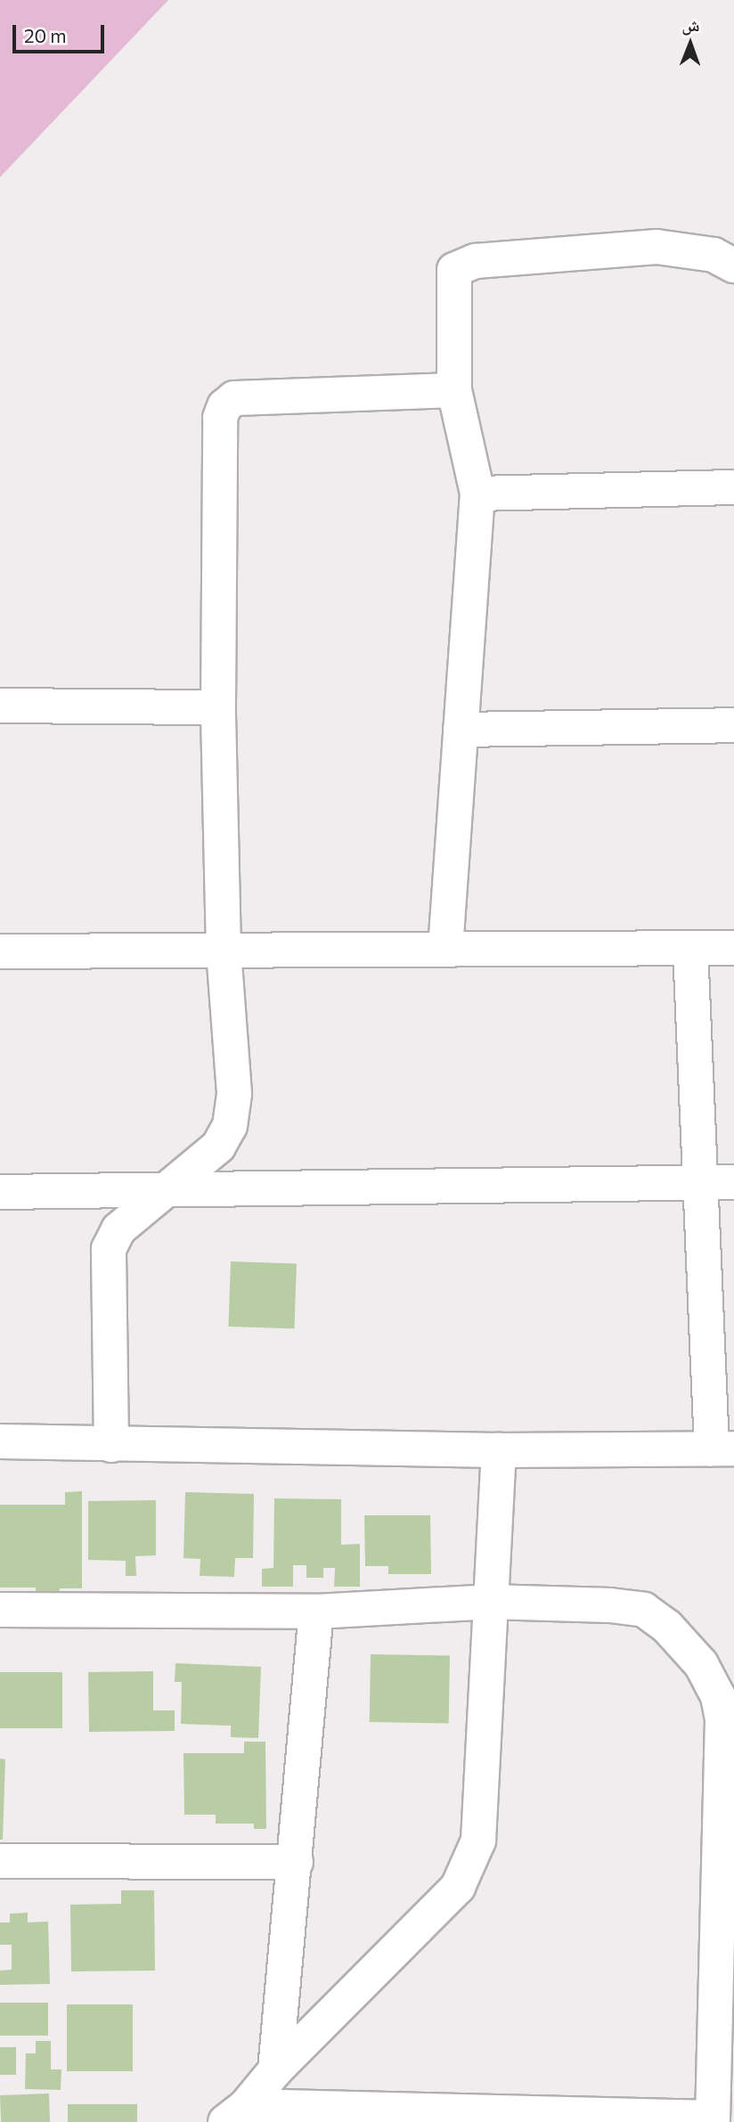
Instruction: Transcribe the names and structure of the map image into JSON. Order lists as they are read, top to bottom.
{
  "scale_bar": "20 m",
  "north": "top"
}
